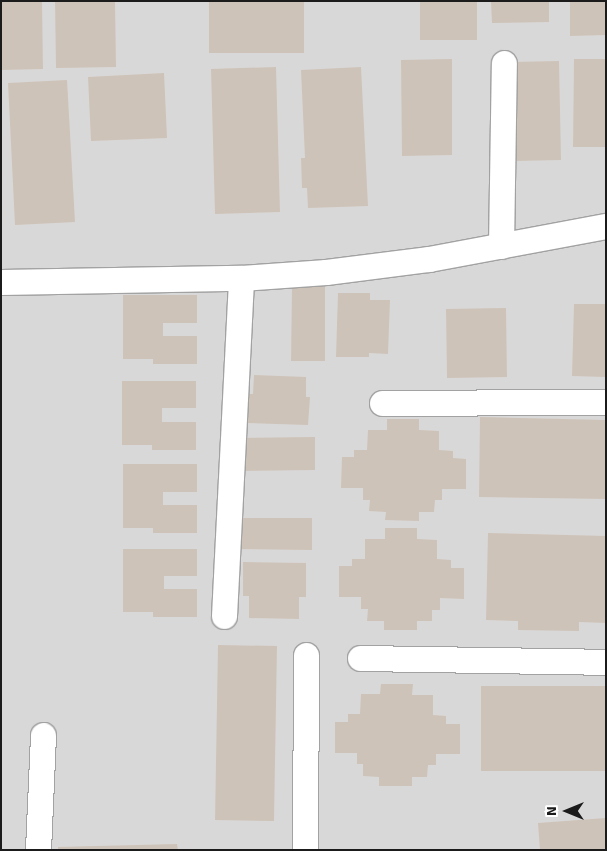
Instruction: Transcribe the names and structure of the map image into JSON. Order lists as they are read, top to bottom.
{
  "north": "left"
}
